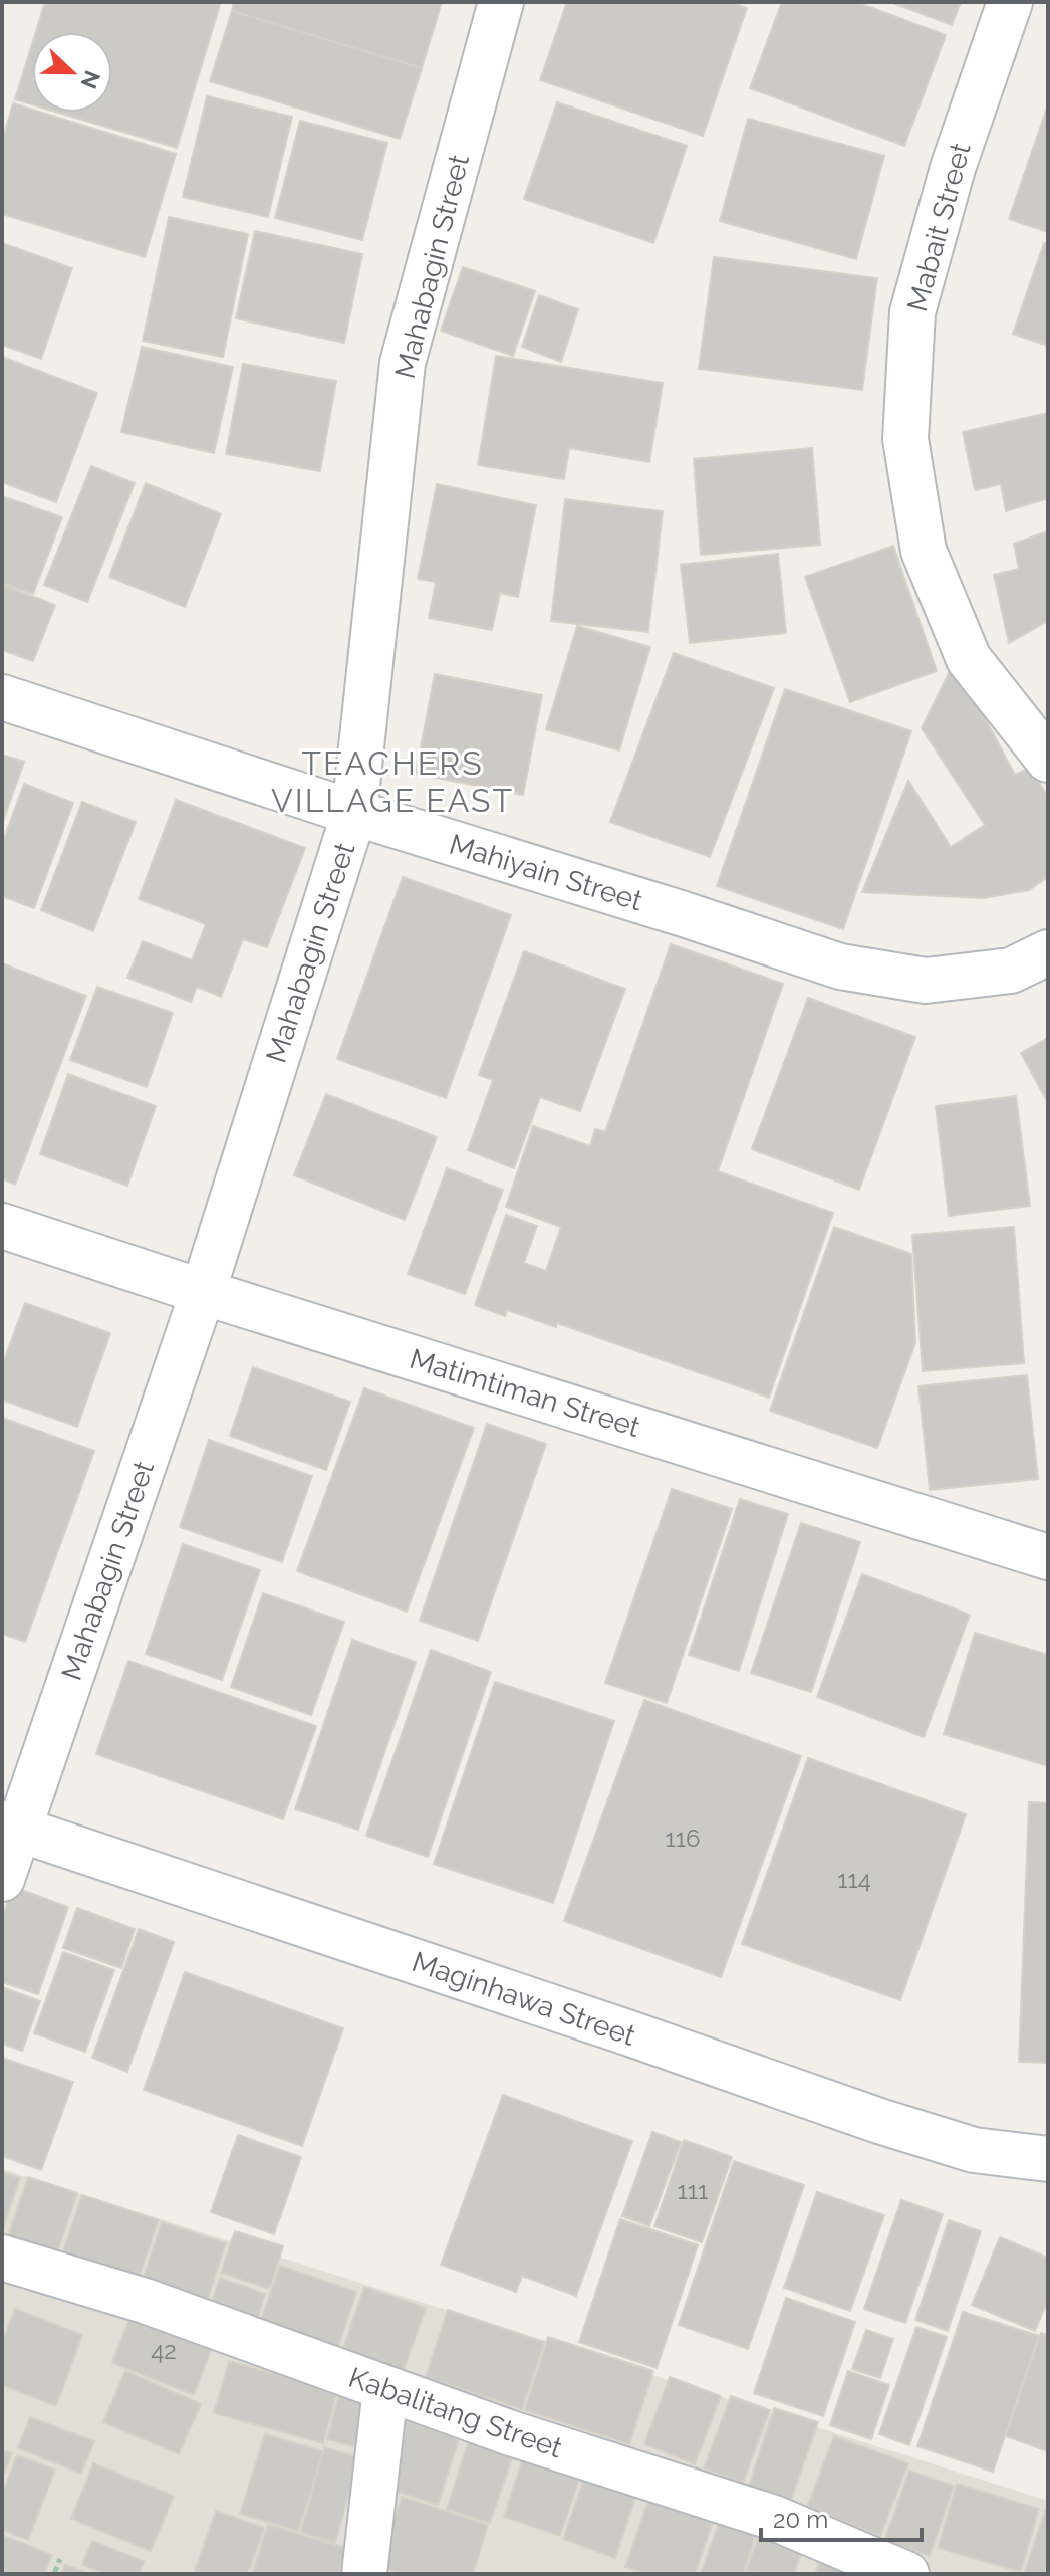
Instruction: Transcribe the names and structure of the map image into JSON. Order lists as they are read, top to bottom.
{
  "streets": {
    "street": [
      "Mabait Street",
      "Mahabagin Street",
      "Mahiyain Street",
      "Matimtiman Street",
      "Maginhawa Street",
      "Kabalitang Street"
    ]
  },
  "crossings": [
    ["Mahabagin Street", "Mahiyain Street"],
    ["Mahabagin Street", "Matimtiman Street"],
    ["Mahabagin Street", "Maginhawa Street"]
  ],
  "districts": ["TEACHERS VILLAGE EAST"],
  "house_numbers": [
    "116",
    "114",
    "111",
    "42"
  ],
  "scale_bar": "20 m",
  "north": "right"
}
